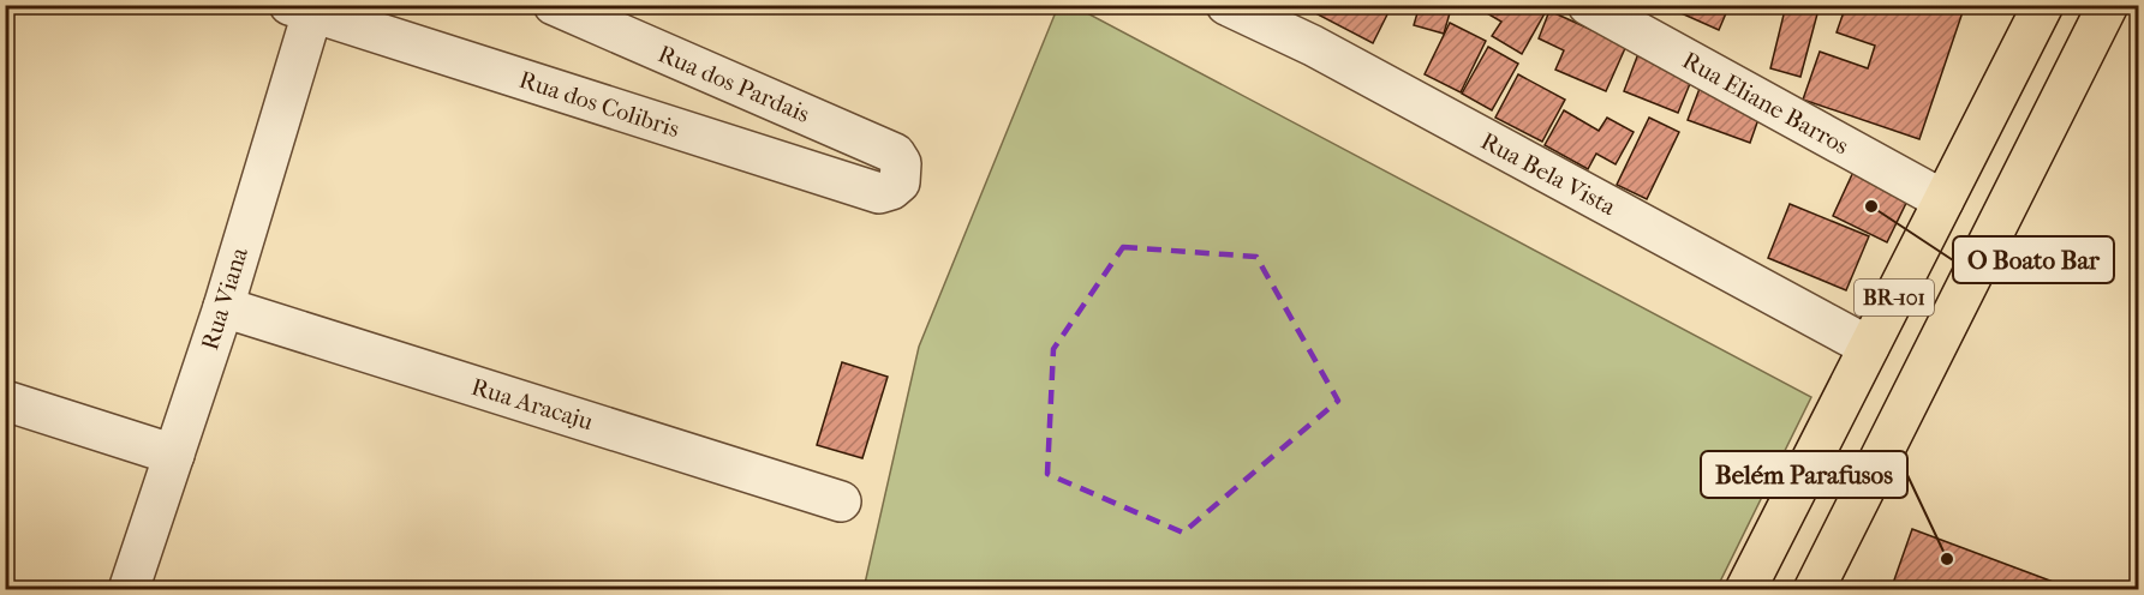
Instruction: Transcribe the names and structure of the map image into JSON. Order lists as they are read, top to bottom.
{
  "streets": {
    "highway": ["BR-101"],
    "street": [
      "Rua dos Pardais",
      "Rua Eliane Barros",
      "Rua dos Colibris",
      "Rua Bela Vista",
      "Rua Viana",
      "Rua Aracaju"
    ]
  },
  "crossings": [
    ["Rua dos Pardais", "Rua dos Colibris"],
    ["Rua Eliane Barros", "BR-101"],
    ["Rua dos Colibris", "Rua Viana"],
    ["Rua Bela Vista", "BR-101"],
    ["Rua Viana", "Rua Aracaju"]
  ],
  "places": ["O Boato Bar", "Belém Parafusos"]
}
